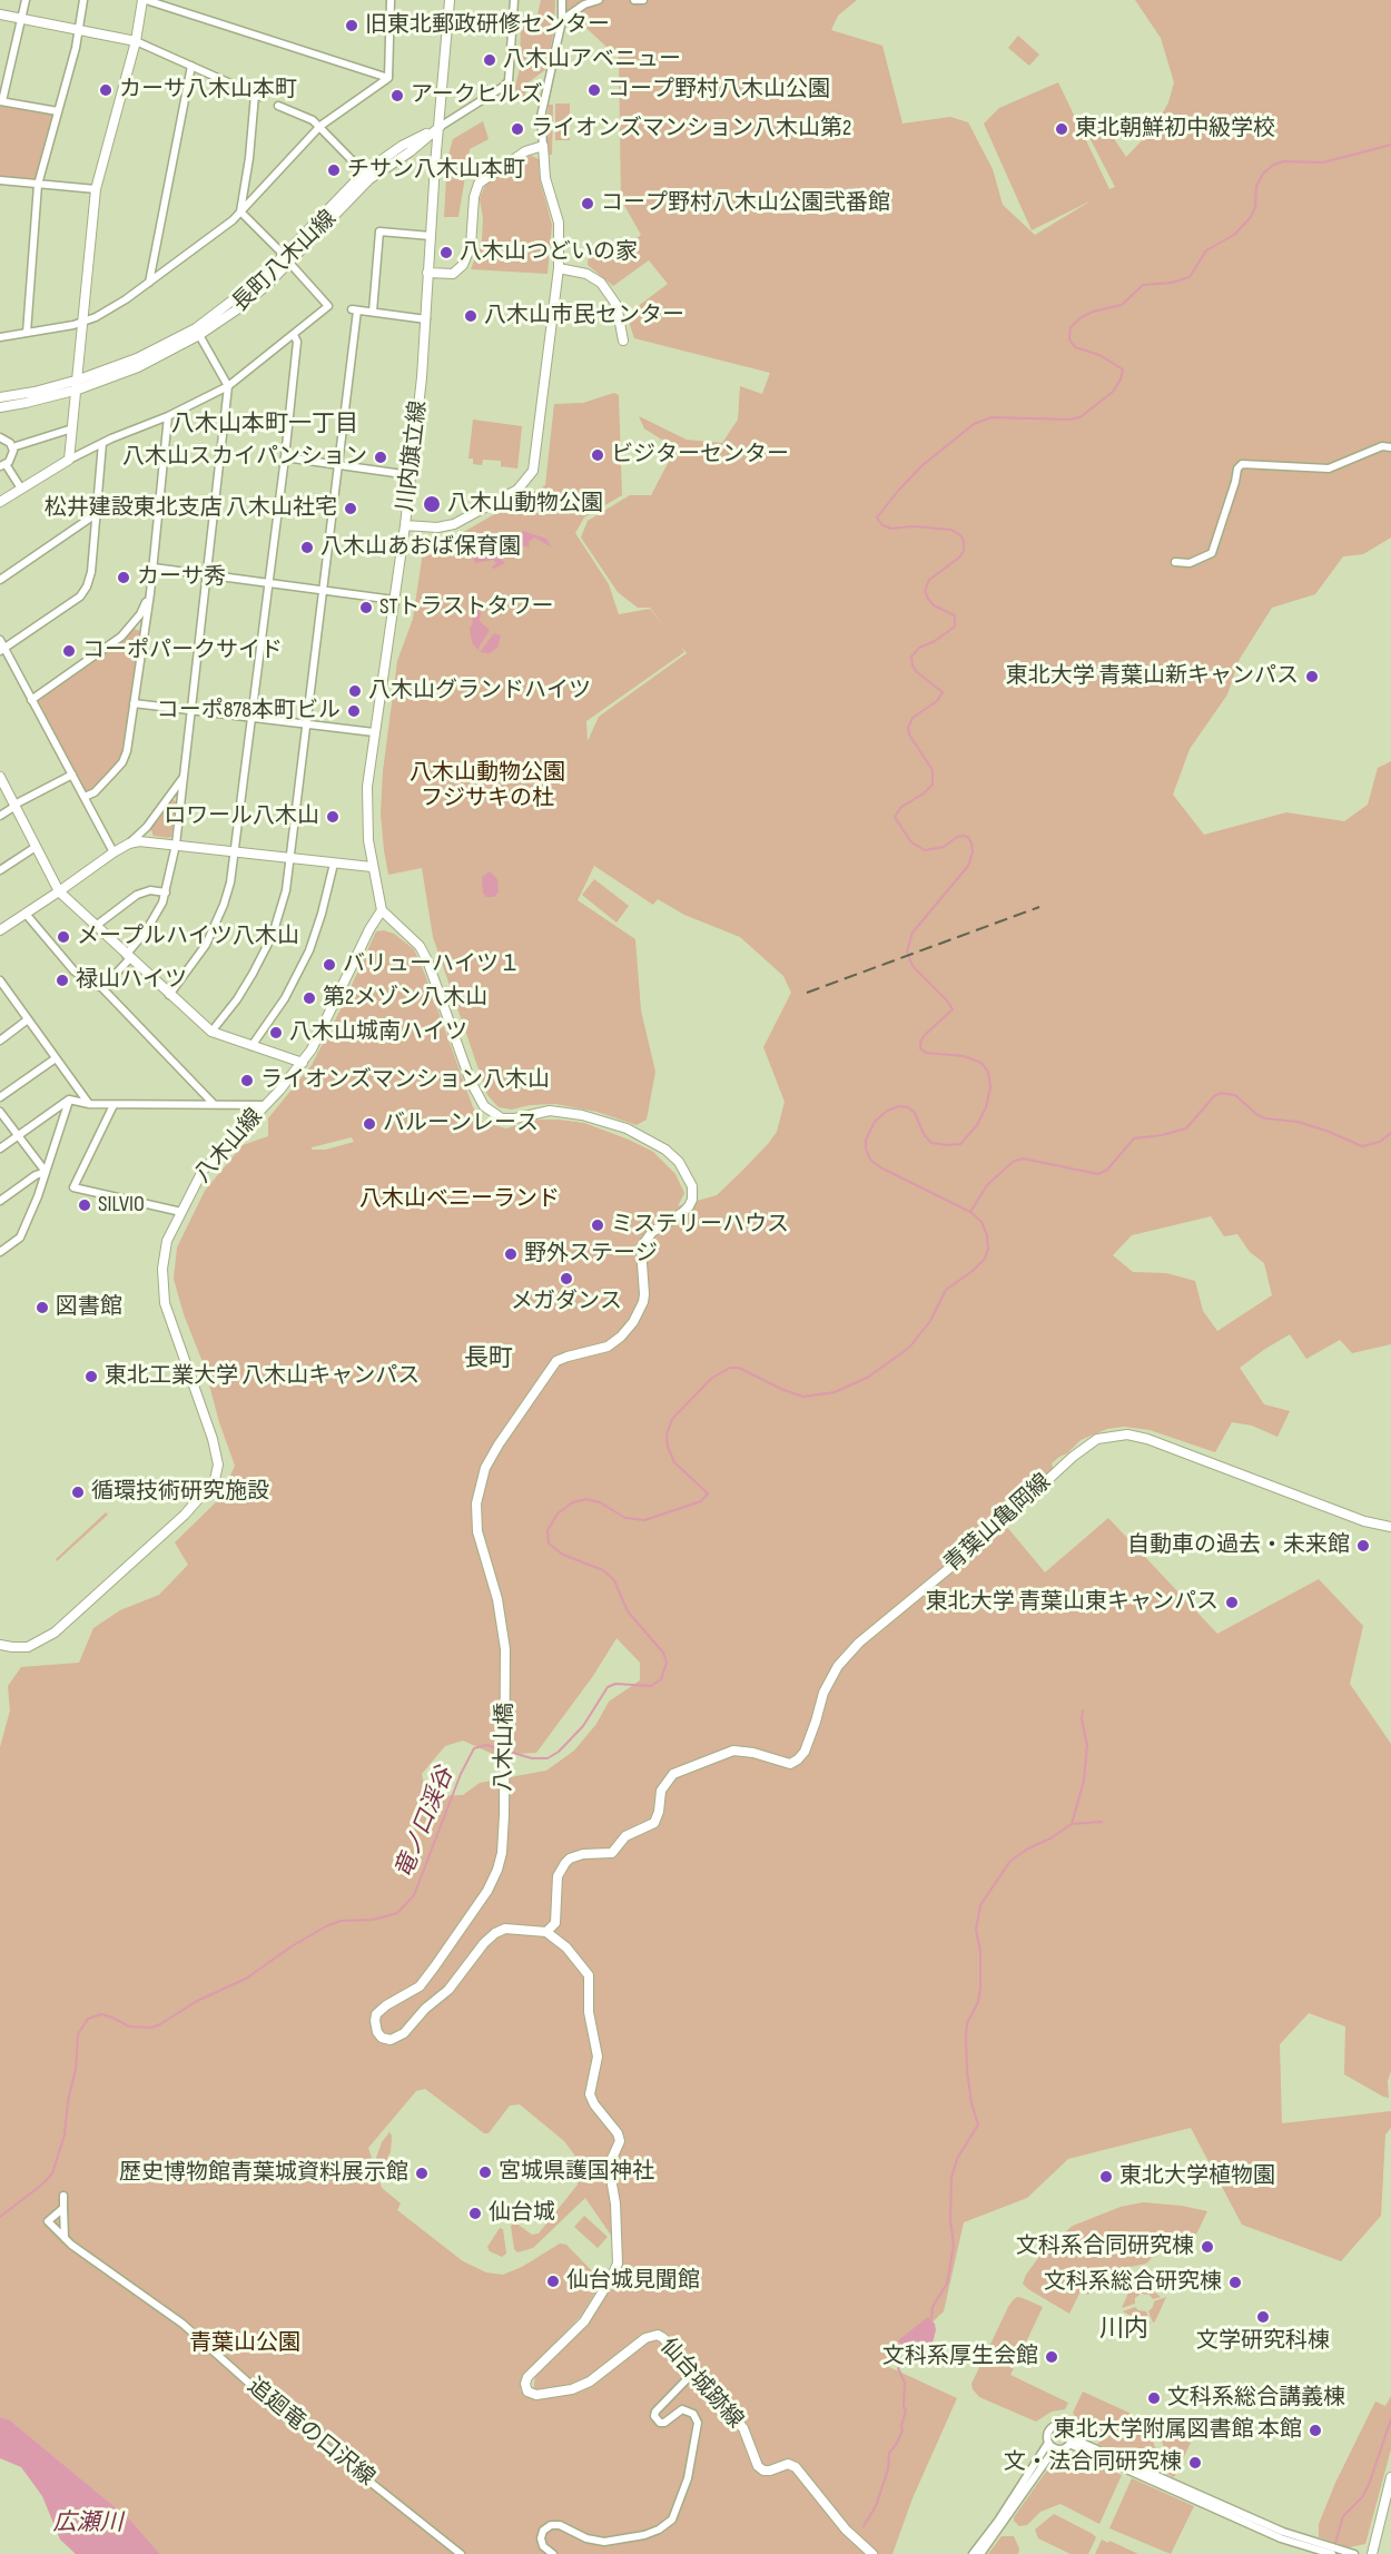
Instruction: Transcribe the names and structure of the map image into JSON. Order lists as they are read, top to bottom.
{
  "streets": {
    "street": [
      "長町八木山線",
      "川内旗立線",
      "八木山線",
      "青葉山亀岡線",
      "八木山橋",
      "仙台城跡線",
      "追廻竜の口沢線"
    ]
  },
  "crossings": [
    ["長町八木山線", "川内旗立線"],
    ["川内旗立線", "八木山線"],
    ["川内旗立線", "八木山橋"],
    ["八木山線", "八木山橋"],
    ["青葉山亀岡線", "八木山橋"],
    ["青葉山亀岡線", "仙台城跡線"],
    ["八木山橋", "仙台城跡線"]
  ],
  "districts": ["八木山本町一丁目", "長町", "川内"],
  "water": ["竜ノ口渓谷", "広瀬川"],
  "parks": ["八木山動物公園 フジサキの杜", "八木山ベニーランド", "青葉山公園"],
  "places": [
    "旧東北郵政研修センター",
    "八木山アベニュー",
    "カーサ八木山本町",
    "コープ野村八木山公園",
    "アークヒルズ",
    "ライオンズマンション八木山第2",
    "東北朝鮮初中級学校",
    "チサン八木山本町",
    "コープ野村八木山公園弐番館",
    "八木山つどいの家",
    "八木山市民センター",
    "ビジターセンター",
    "八木山スカイパンション",
    "八木山動物公園",
    "松井建設東北支店 八木山社宅",
    "八木山あおば保育園",
    "カーサ秀",
    "STトラストタワー",
    "コーポパークサイド",
    "東北大学 青葉山新キャンパス",
    "八木山グランドハイツ",
    "コーポ878本町ビル",
    "ロワール八木山",
    "メープルハイツ八木山",
    "バリューハイツ１",
    "禄山ハイツ",
    "第2メゾン八木山",
    "八木山城南ハイツ",
    "ライオンズマンション八木山",
    "バルーンレース",
    "SILVIO",
    "ミステリーハウス",
    "野外ステージ",
    "メガダンス",
    "図書館",
    "東北工業大学 八木山キャンパス",
    "循環技術研究施設",
    "自動車の過去・未来館",
    "東北大学 青葉山東キャンパス",
    "宮城県護国神社",
    "歴史博物館青葉城資料展示館",
    "東北大学植物園",
    "仙台城",
    "文科系合同研究棟",
    "仙台城見聞館",
    "文科系総合研究棟",
    "文学研究科棟",
    "文科系厚生会館",
    "文科系総合講義棟",
    "東北大学附属図書館 本館",
    "文・法合同研究棟"
  ]
}
